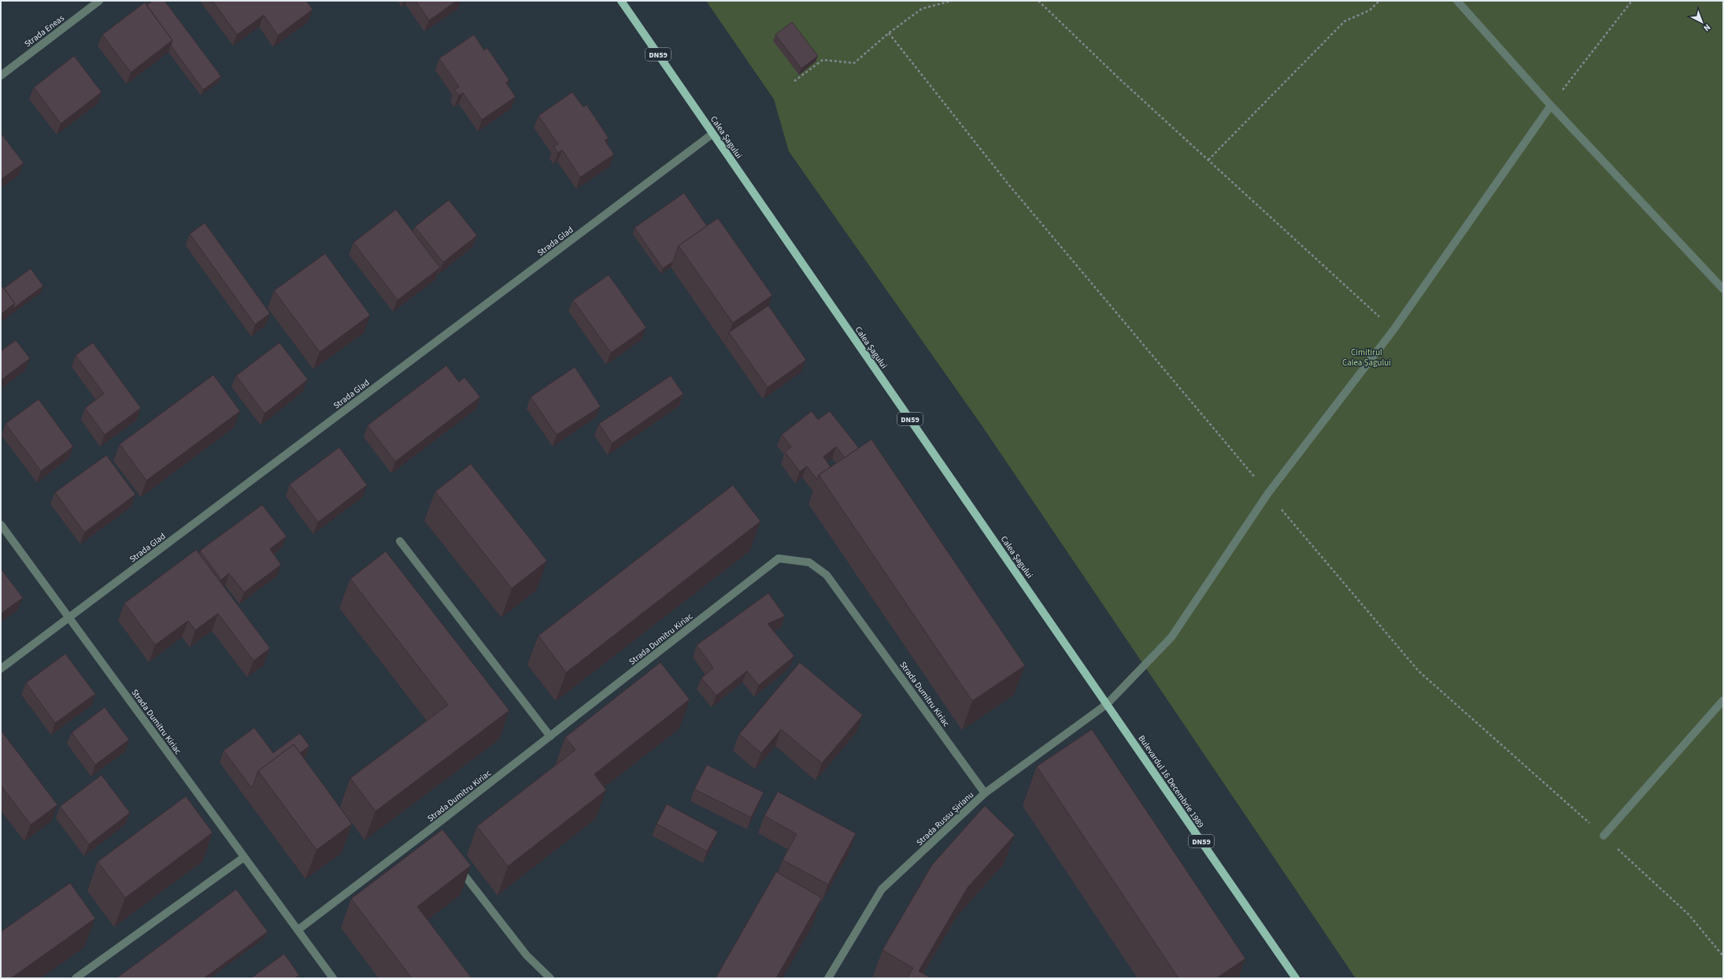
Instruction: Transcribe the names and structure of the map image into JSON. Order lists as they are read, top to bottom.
{
  "streets": {
    "main road": ["DN59", "Calea Șagului", "Bulevardul 16 Decembrie 1989"],
    "street": [
      "Strada Eneas",
      "Strada Glad",
      "Strada Dumitru Kiriac",
      "Strada Russu Șirianu"
    ]
  },
  "crossings": [
    ["Calea Șagului", "Strada Glad"],
    ["Calea Șagului", "Bulevardul 16 Decembrie 1989"],
    ["Calea Șagului", "Strada Russu Șirianu"],
    ["Strada Glad", "Strada Dumitru Kiriac"],
    ["Strada Dumitru Kiriac", "Strada Russu Șirianu"],
    ["Bulevardul 16 Decembrie 1989", "Strada Russu Șirianu"]
  ],
  "parks": ["Cimitirul Calea Șagului"],
  "north": "bottom right"
}
